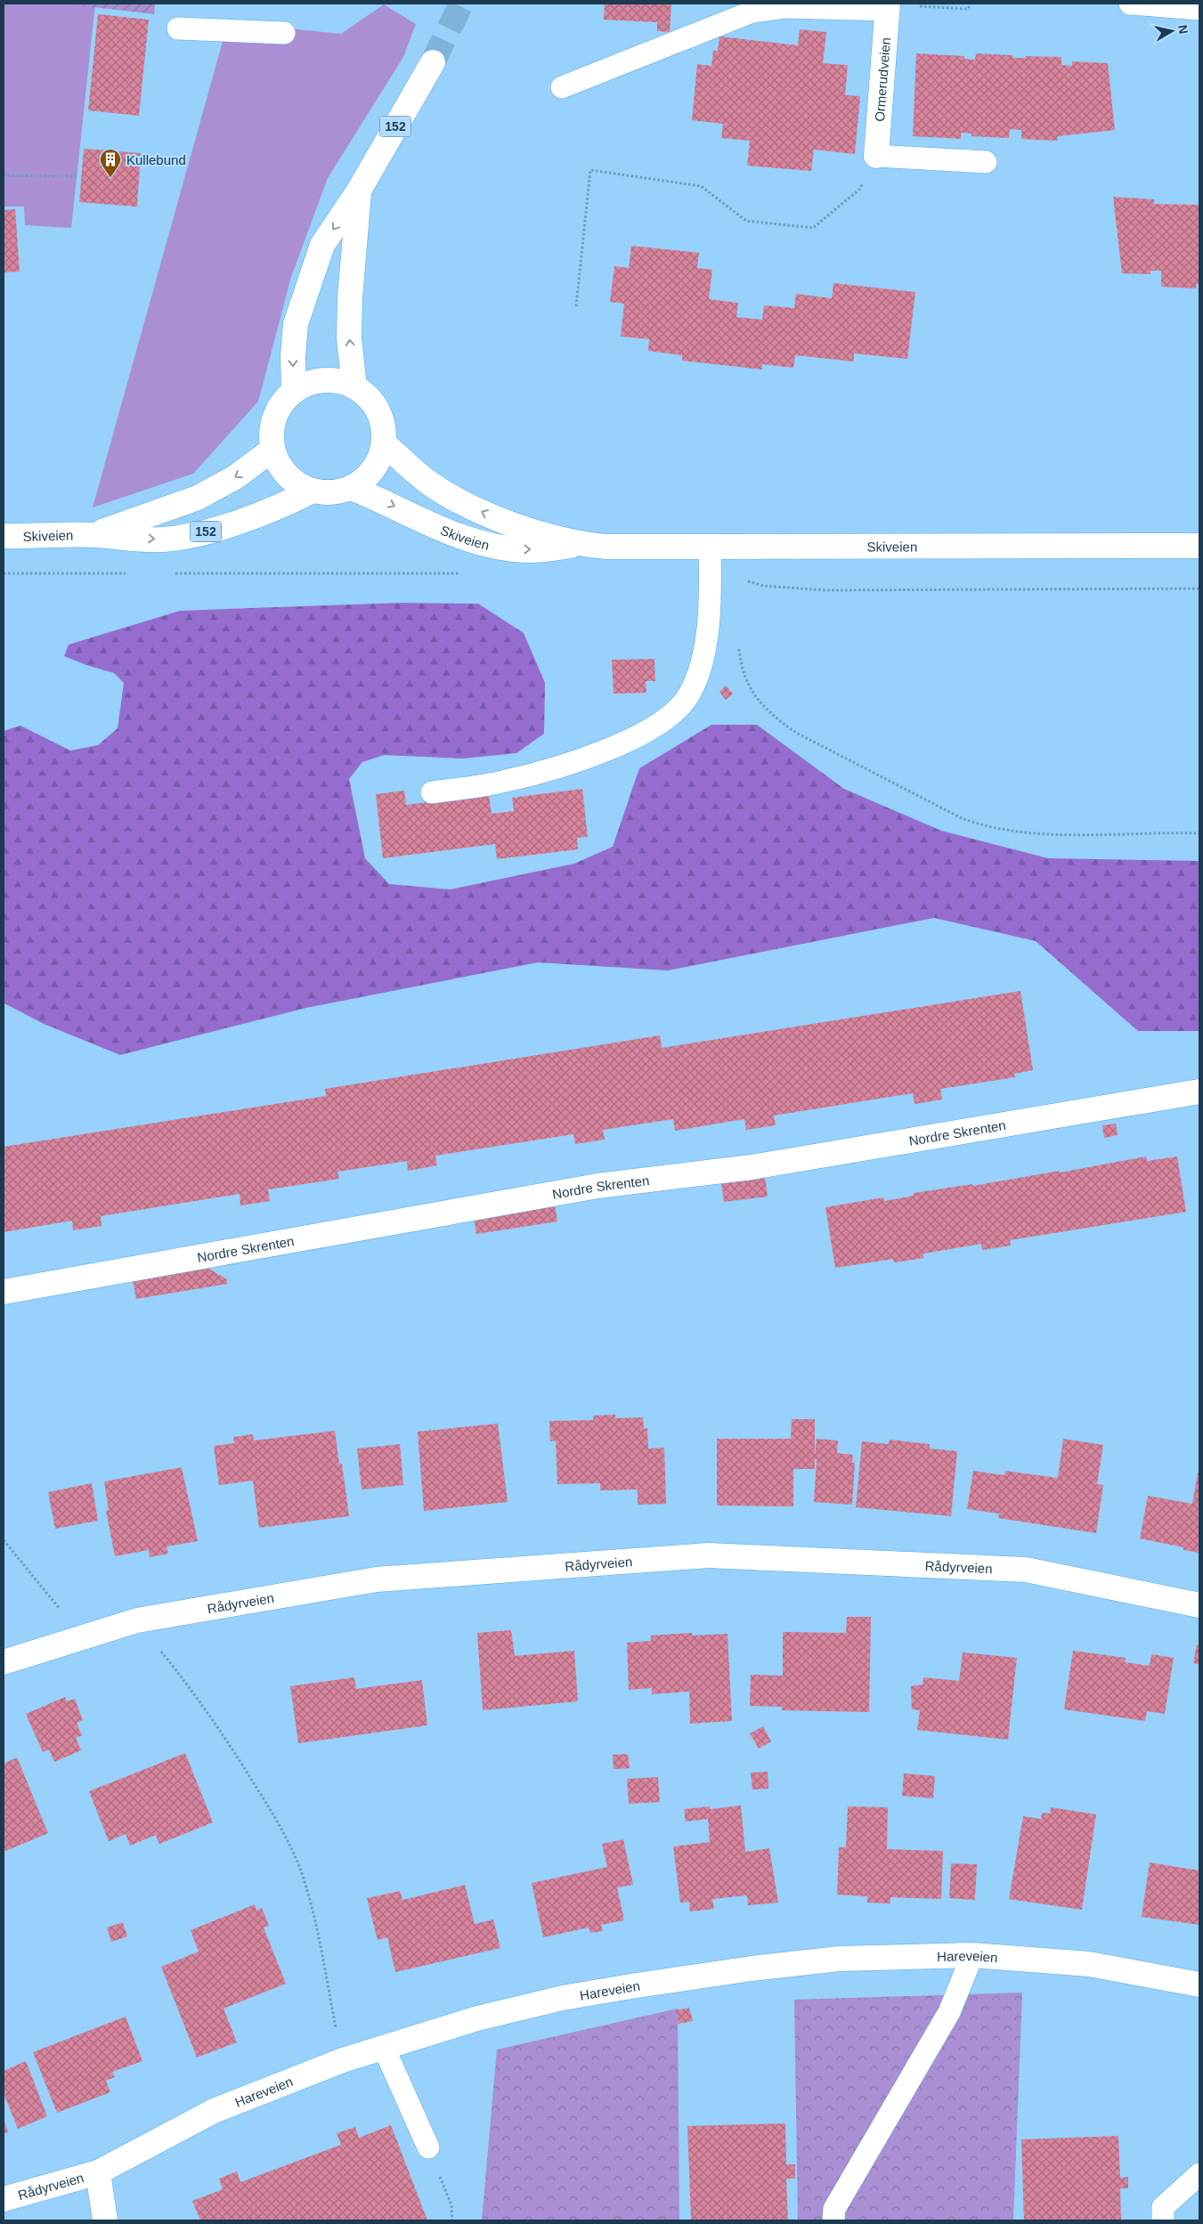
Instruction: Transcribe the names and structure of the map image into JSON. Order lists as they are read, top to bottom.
{
  "streets": {
    "street": [
      "Ormerudveien",
      "152",
      "Skiveien",
      "Nordre Skrenten",
      "Rådyrveien",
      "Hareveien"
    ]
  },
  "crossings": [
    ["152", "Skiveien"],
    ["Rådyrveien", "Hareveien"]
  ],
  "places": {
    "building": ["Kullebund"]
  },
  "north": "right"
}
